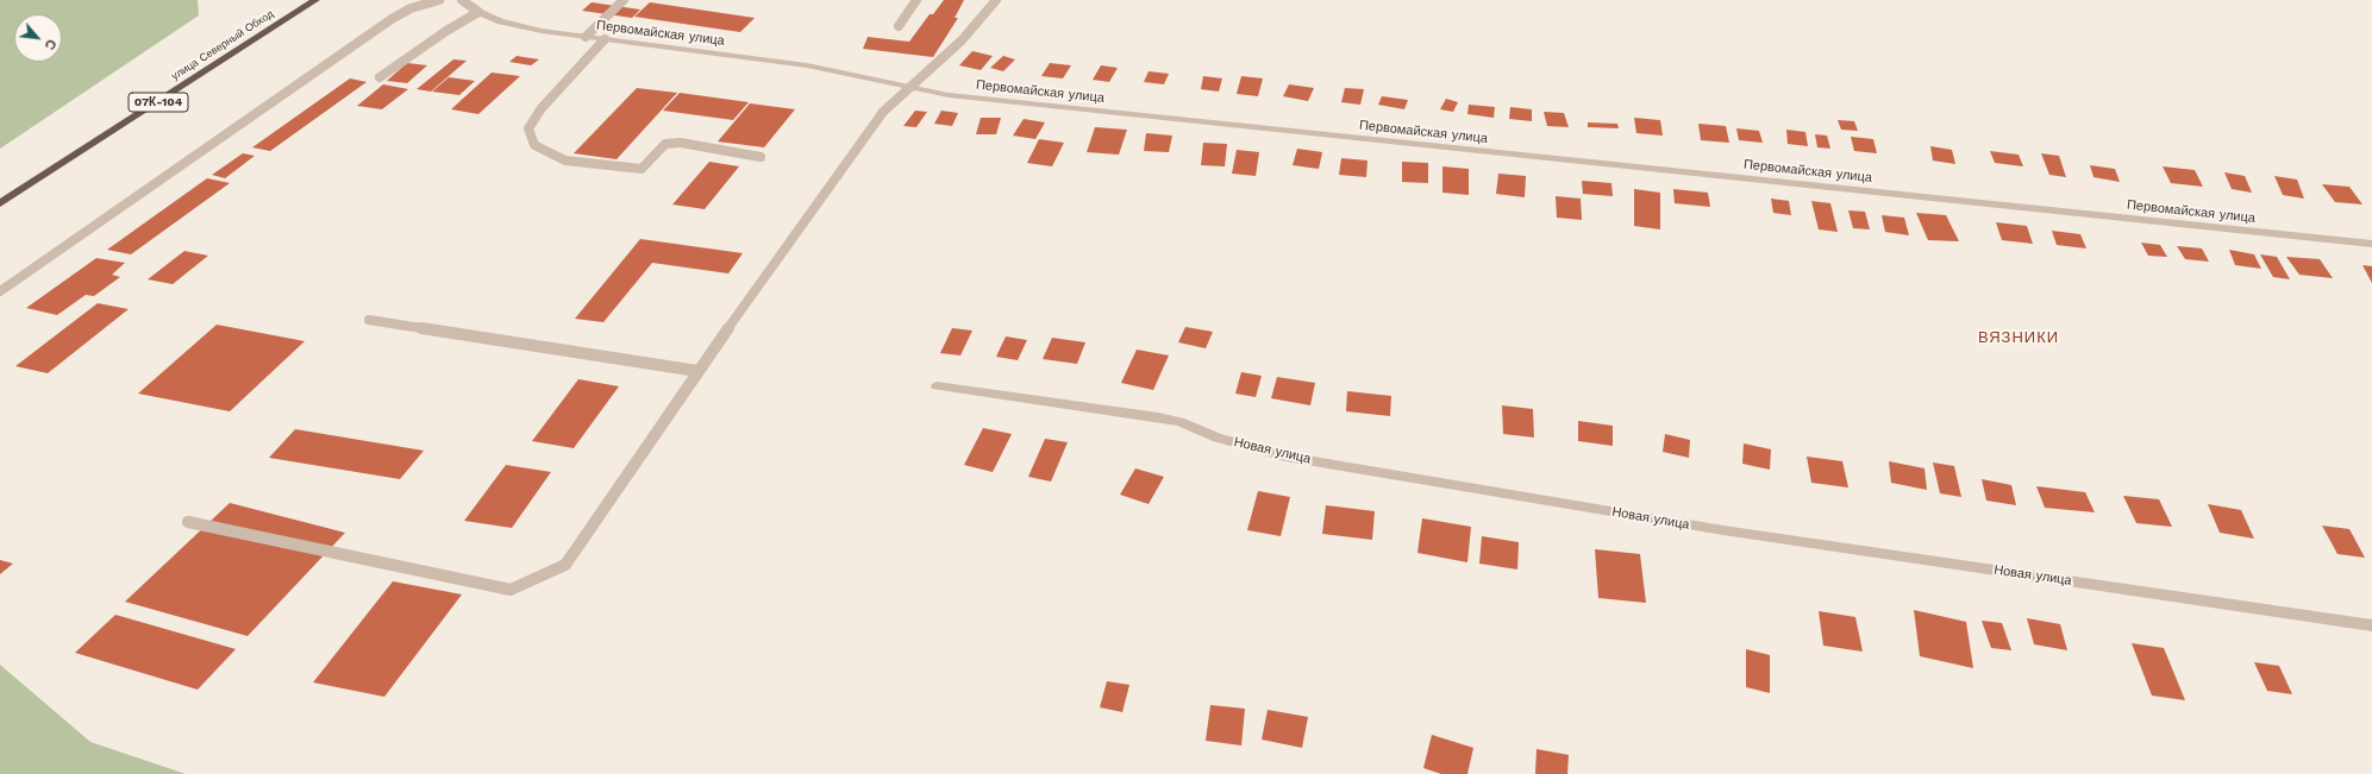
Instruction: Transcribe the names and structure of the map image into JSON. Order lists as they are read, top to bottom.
{
  "streets": {
    "highway": ["улица Северный Обход", "07К-104"],
    "street": ["Первомайская улица", "Новая улица"]
  },
  "districts": ["ВЯЗНИКИ"],
  "north": "bottom right"
}
